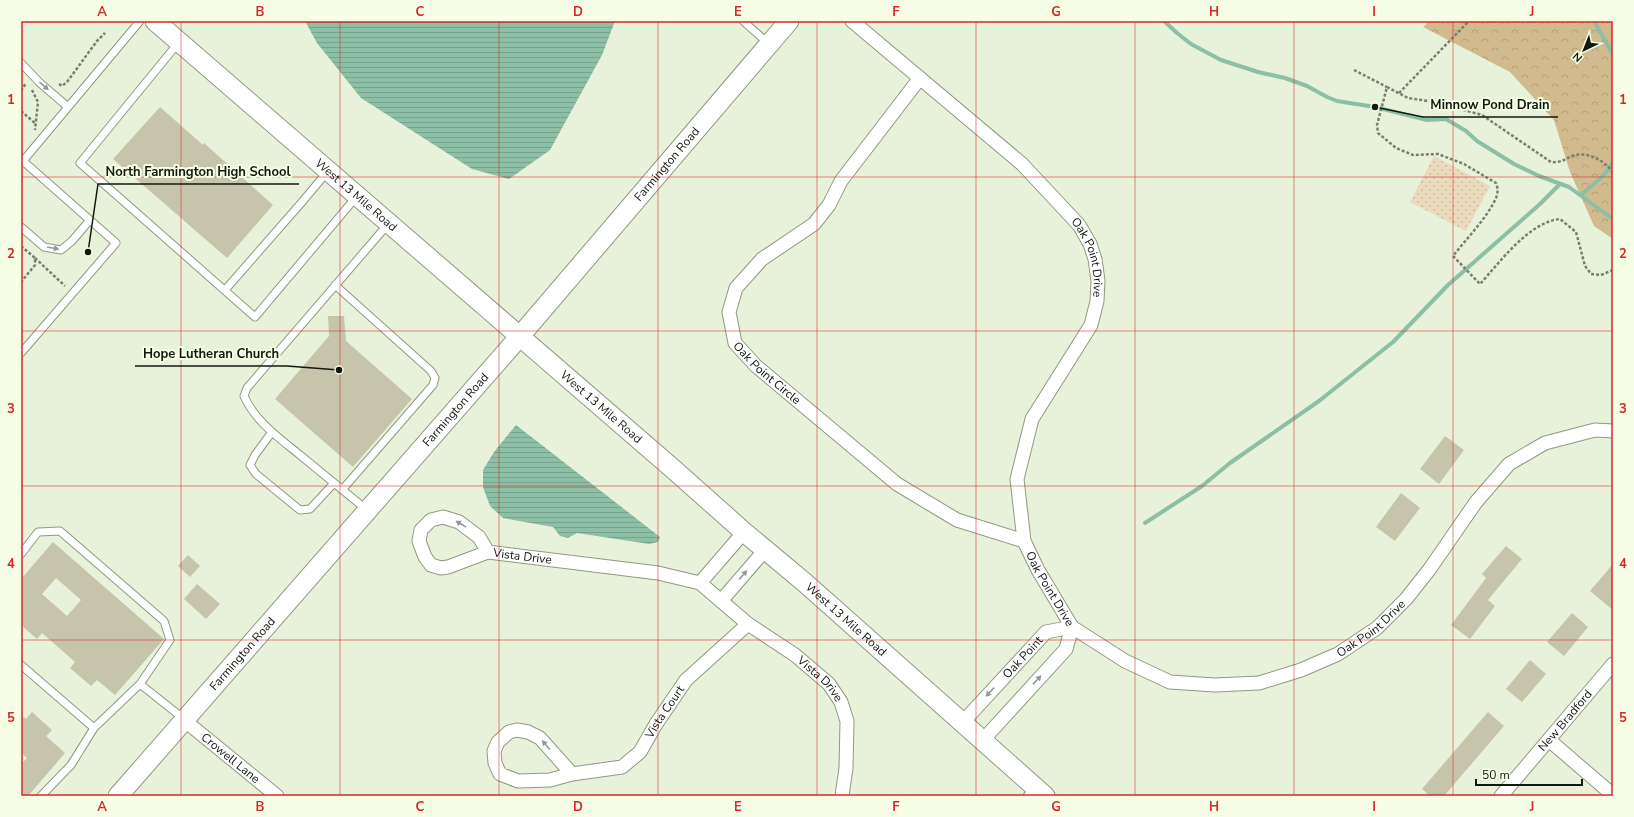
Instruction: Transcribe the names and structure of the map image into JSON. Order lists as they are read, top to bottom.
{
  "streets": {
    "street": [
      "Farmington Road",
      "West 13 Mile Road",
      "Oak Point Drive",
      "Oak Point Circle",
      "Vista Drive",
      "Oak Point",
      "Vista Court",
      "New Bradford",
      "Crowell Lane"
    ]
  },
  "crossings": [
    ["Farmington Road", "West 13 Mile Road"],
    ["Farmington Road", "Crowell Lane"],
    ["West 13 Mile Road", "Oak Point"],
    ["Oak Point Drive", "Oak Point Circle"],
    ["Oak Point Drive", "Oak Point"],
    ["Vista Drive", "Vista Court"]
  ],
  "places": ["Minnow Pond Drain", "North Farmington High School", "Hope Lutheran Church"],
  "scale_bar": "50 m",
  "north": "bottom left",
  "grid": {
    "columns": [
      "A",
      "B",
      "C",
      "D",
      "E",
      "F",
      "G",
      "H",
      "I",
      "J"
    ],
    "rows": [
      "1",
      "2",
      "3",
      "4",
      "5"
    ]
  }
}
